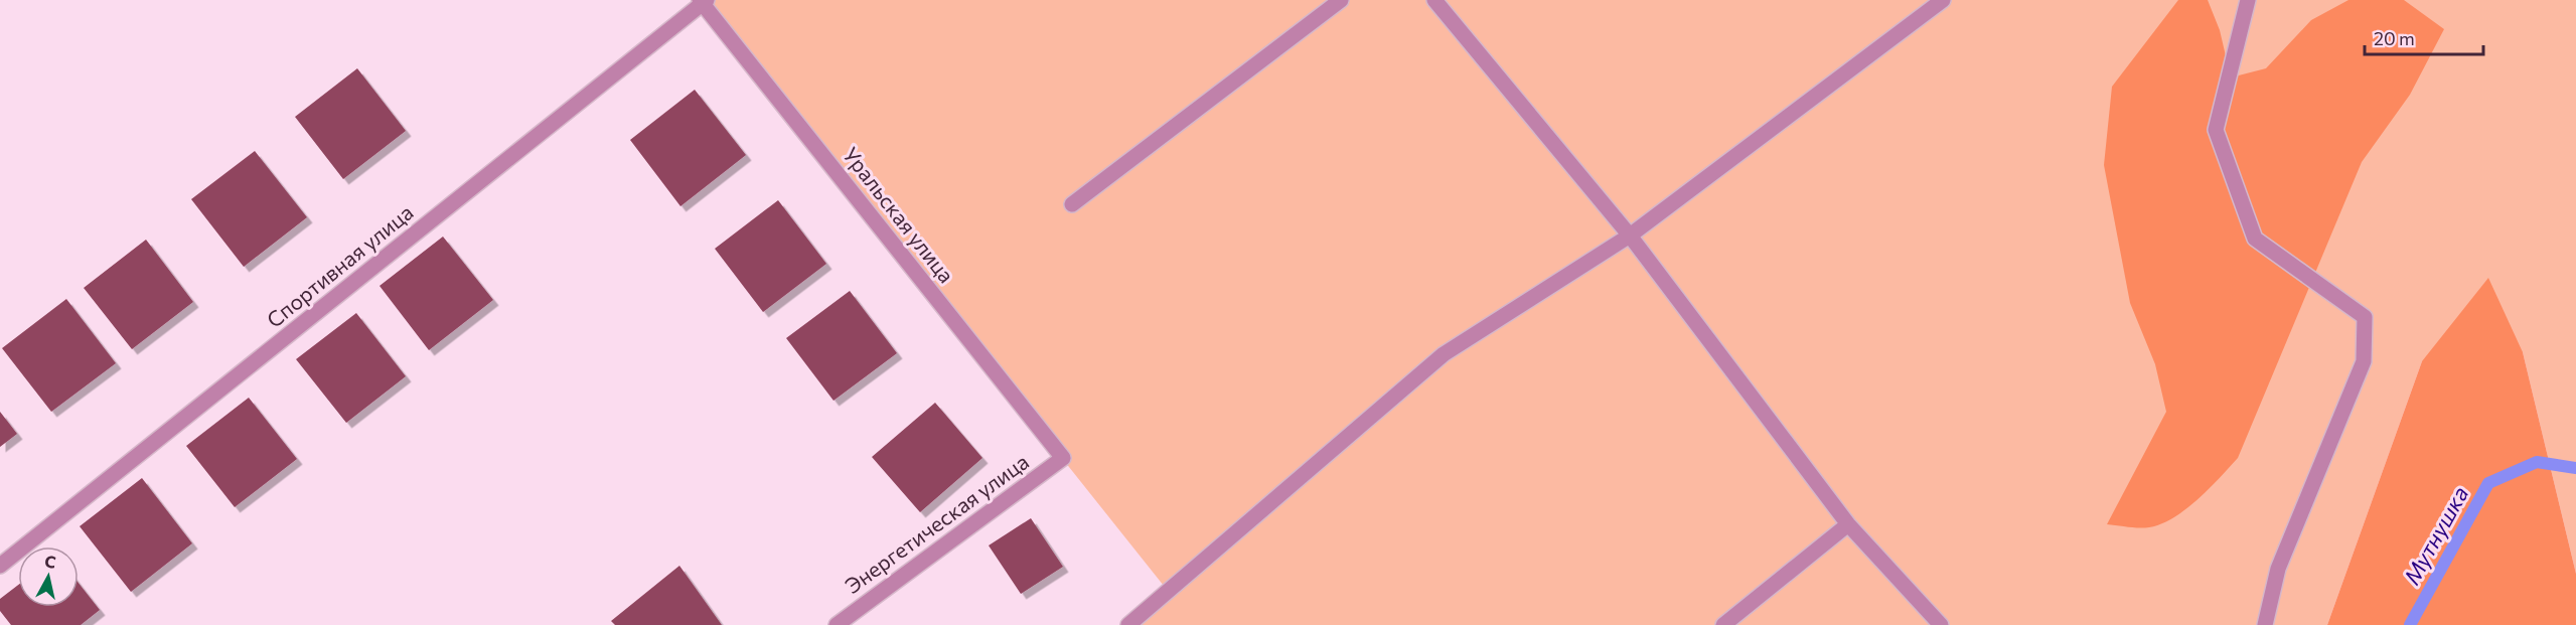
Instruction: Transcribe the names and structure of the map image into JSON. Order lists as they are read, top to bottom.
{
  "streets": {
    "street": ["Уральская улица", "Спортивная улица", "Энергетическая улица"]
  },
  "crossings": [
    ["Уральская улица", "Спортивная улица"],
    ["Уральская улица", "Энергетическая улица"]
  ],
  "water": ["Мутнушка"],
  "scale_bar": "20 m",
  "north": "top"
}
